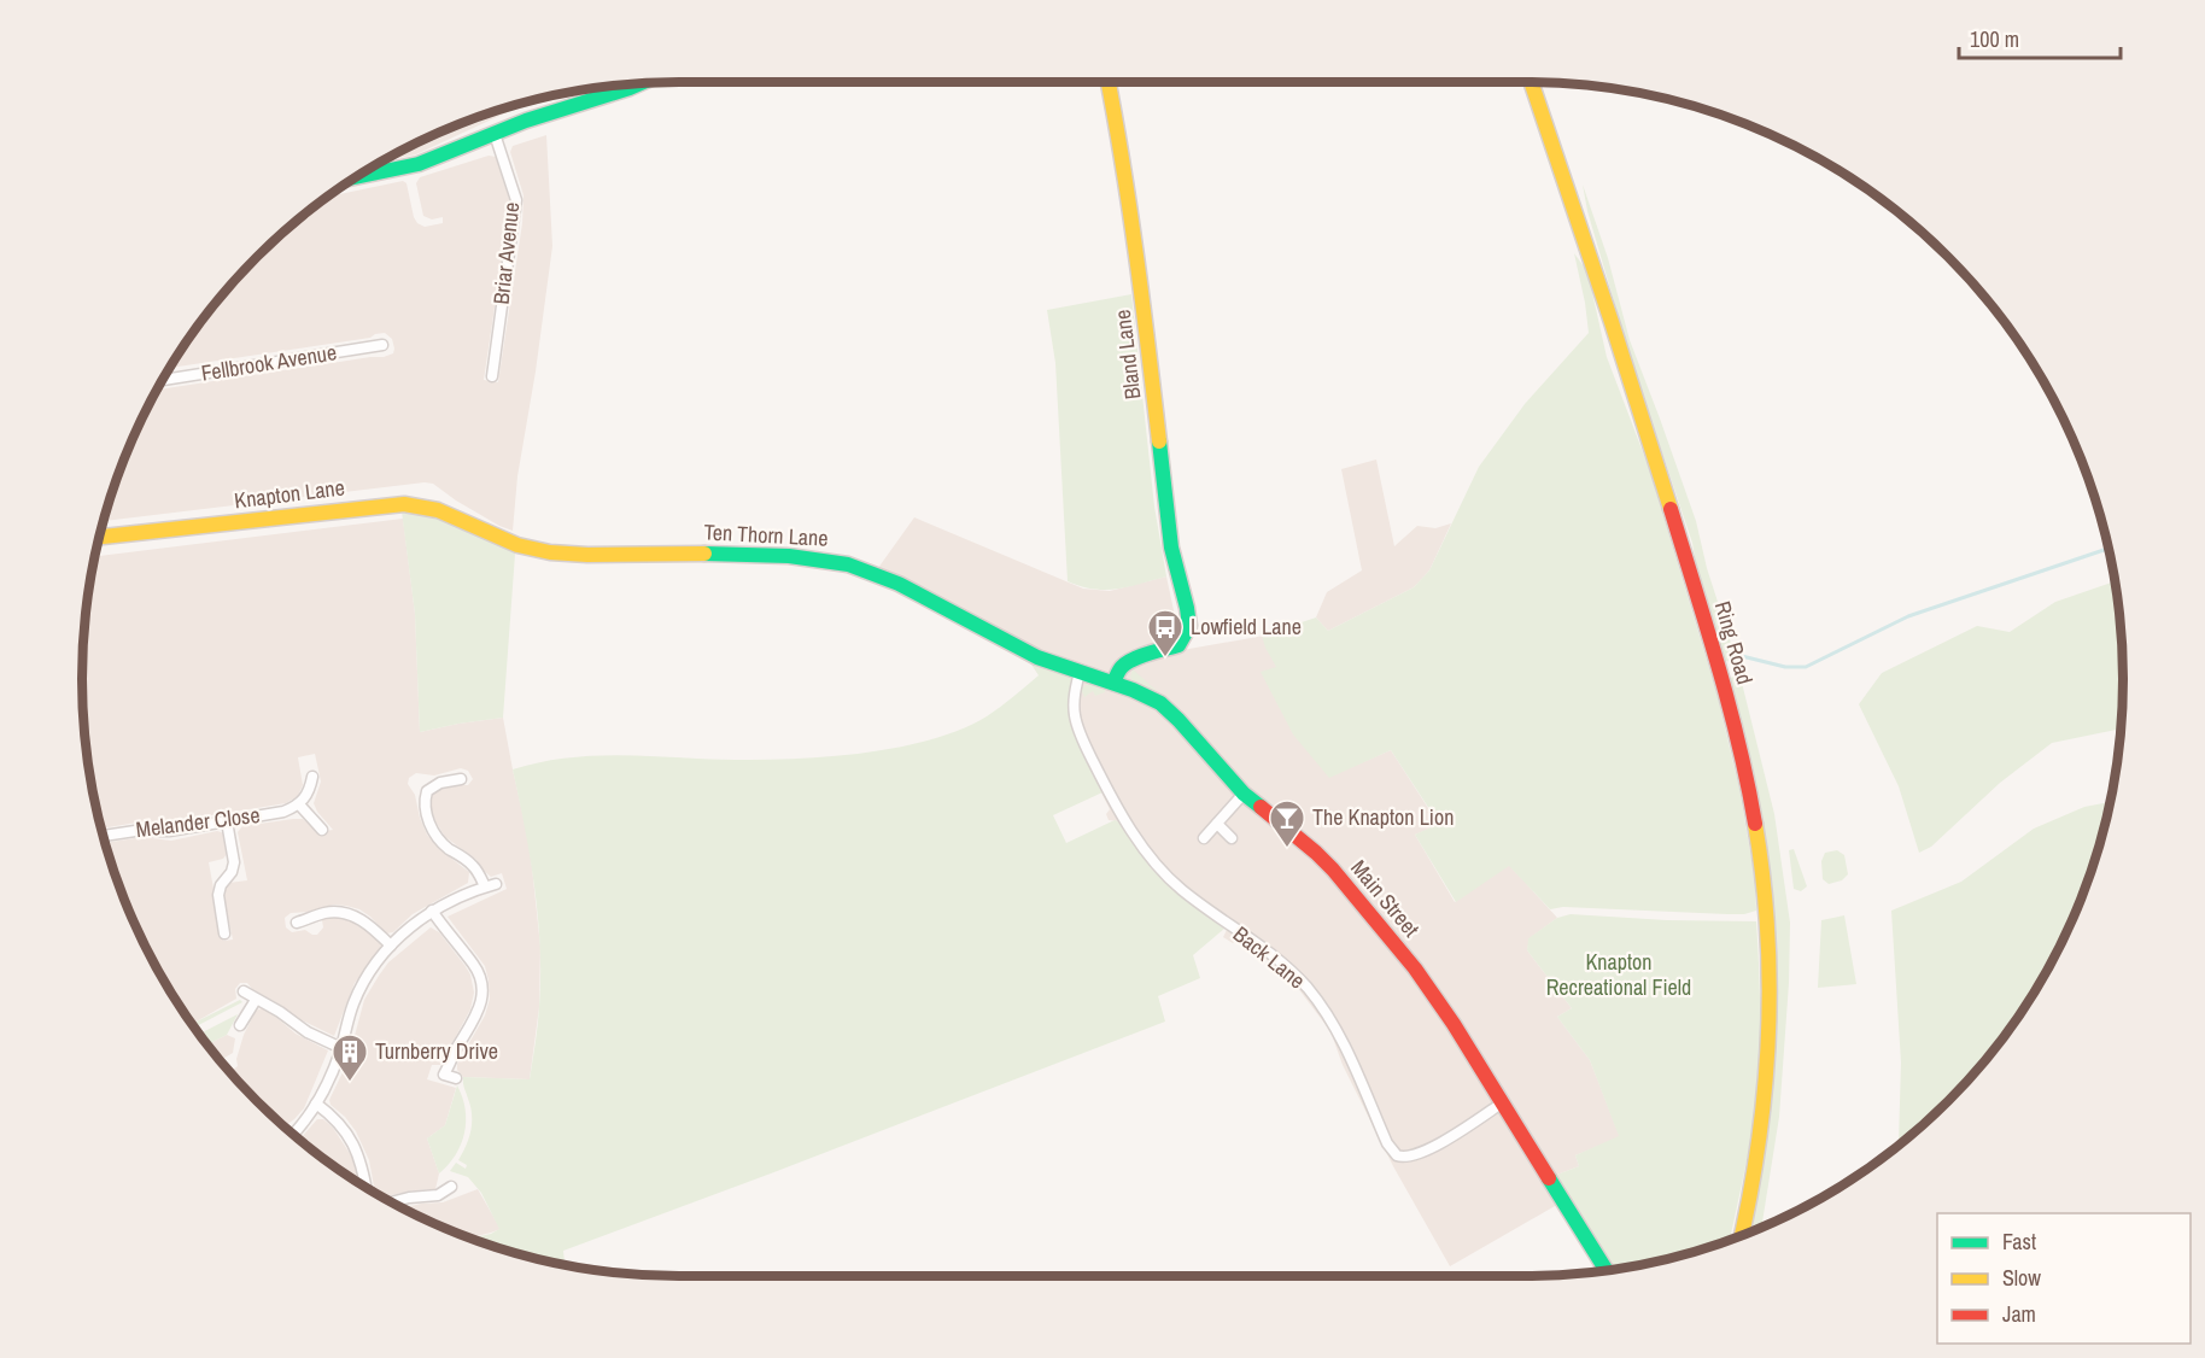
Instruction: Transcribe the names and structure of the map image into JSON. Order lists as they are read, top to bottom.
{
  "streets": {
    "main road": [
      "Bland Lane",
      "Knapton Lane",
      "Ten Thorn Lane",
      "Ring Road",
      "Main Street"
    ],
    "street": [
      "Briar Avenue",
      "Fellbrook Avenue",
      "Melander Close",
      "Back Lane"
    ]
  },
  "crossings": [
    ["Bland Lane", "Main Street"],
    ["Knapton Lane", "Ten Thorn Lane"],
    ["Ten Thorn Lane", "Main Street"],
    ["Main Street", "Back Lane"]
  ],
  "parks": ["Knapton Recreational Field"],
  "places": {
    "bus stop": ["Lowfield Lane"],
    "bar": ["The Knapton Lion"],
    "building": ["Turnberry Drive"]
  },
  "legend": ["Fast", "Slow", "Jam"],
  "scale_bar": "100 m"
}
